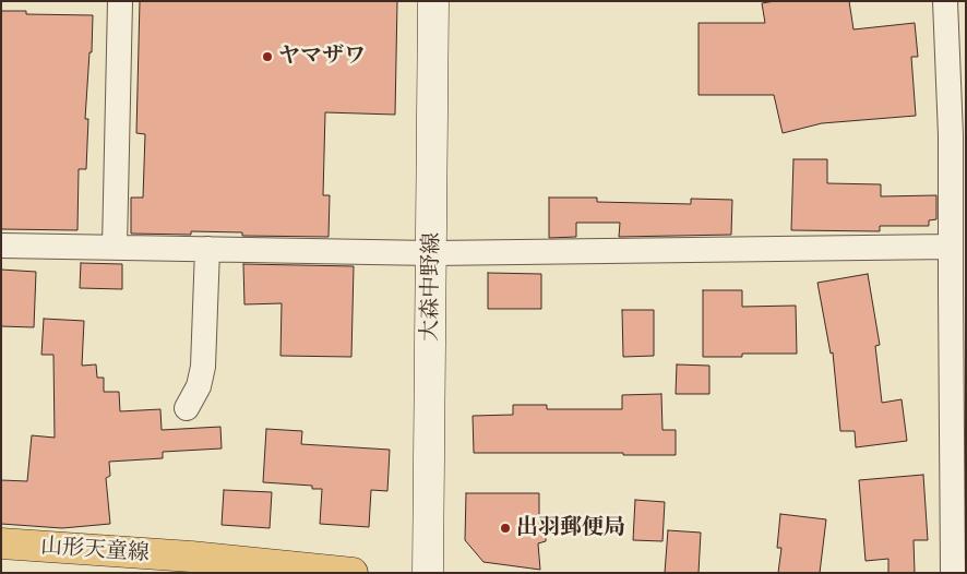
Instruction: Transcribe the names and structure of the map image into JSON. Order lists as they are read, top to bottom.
{
  "streets": {
    "main road": ["大森中野線", "山形天童線"]
  },
  "places": ["ヤマザワ", "出羽郵便局"]
}
